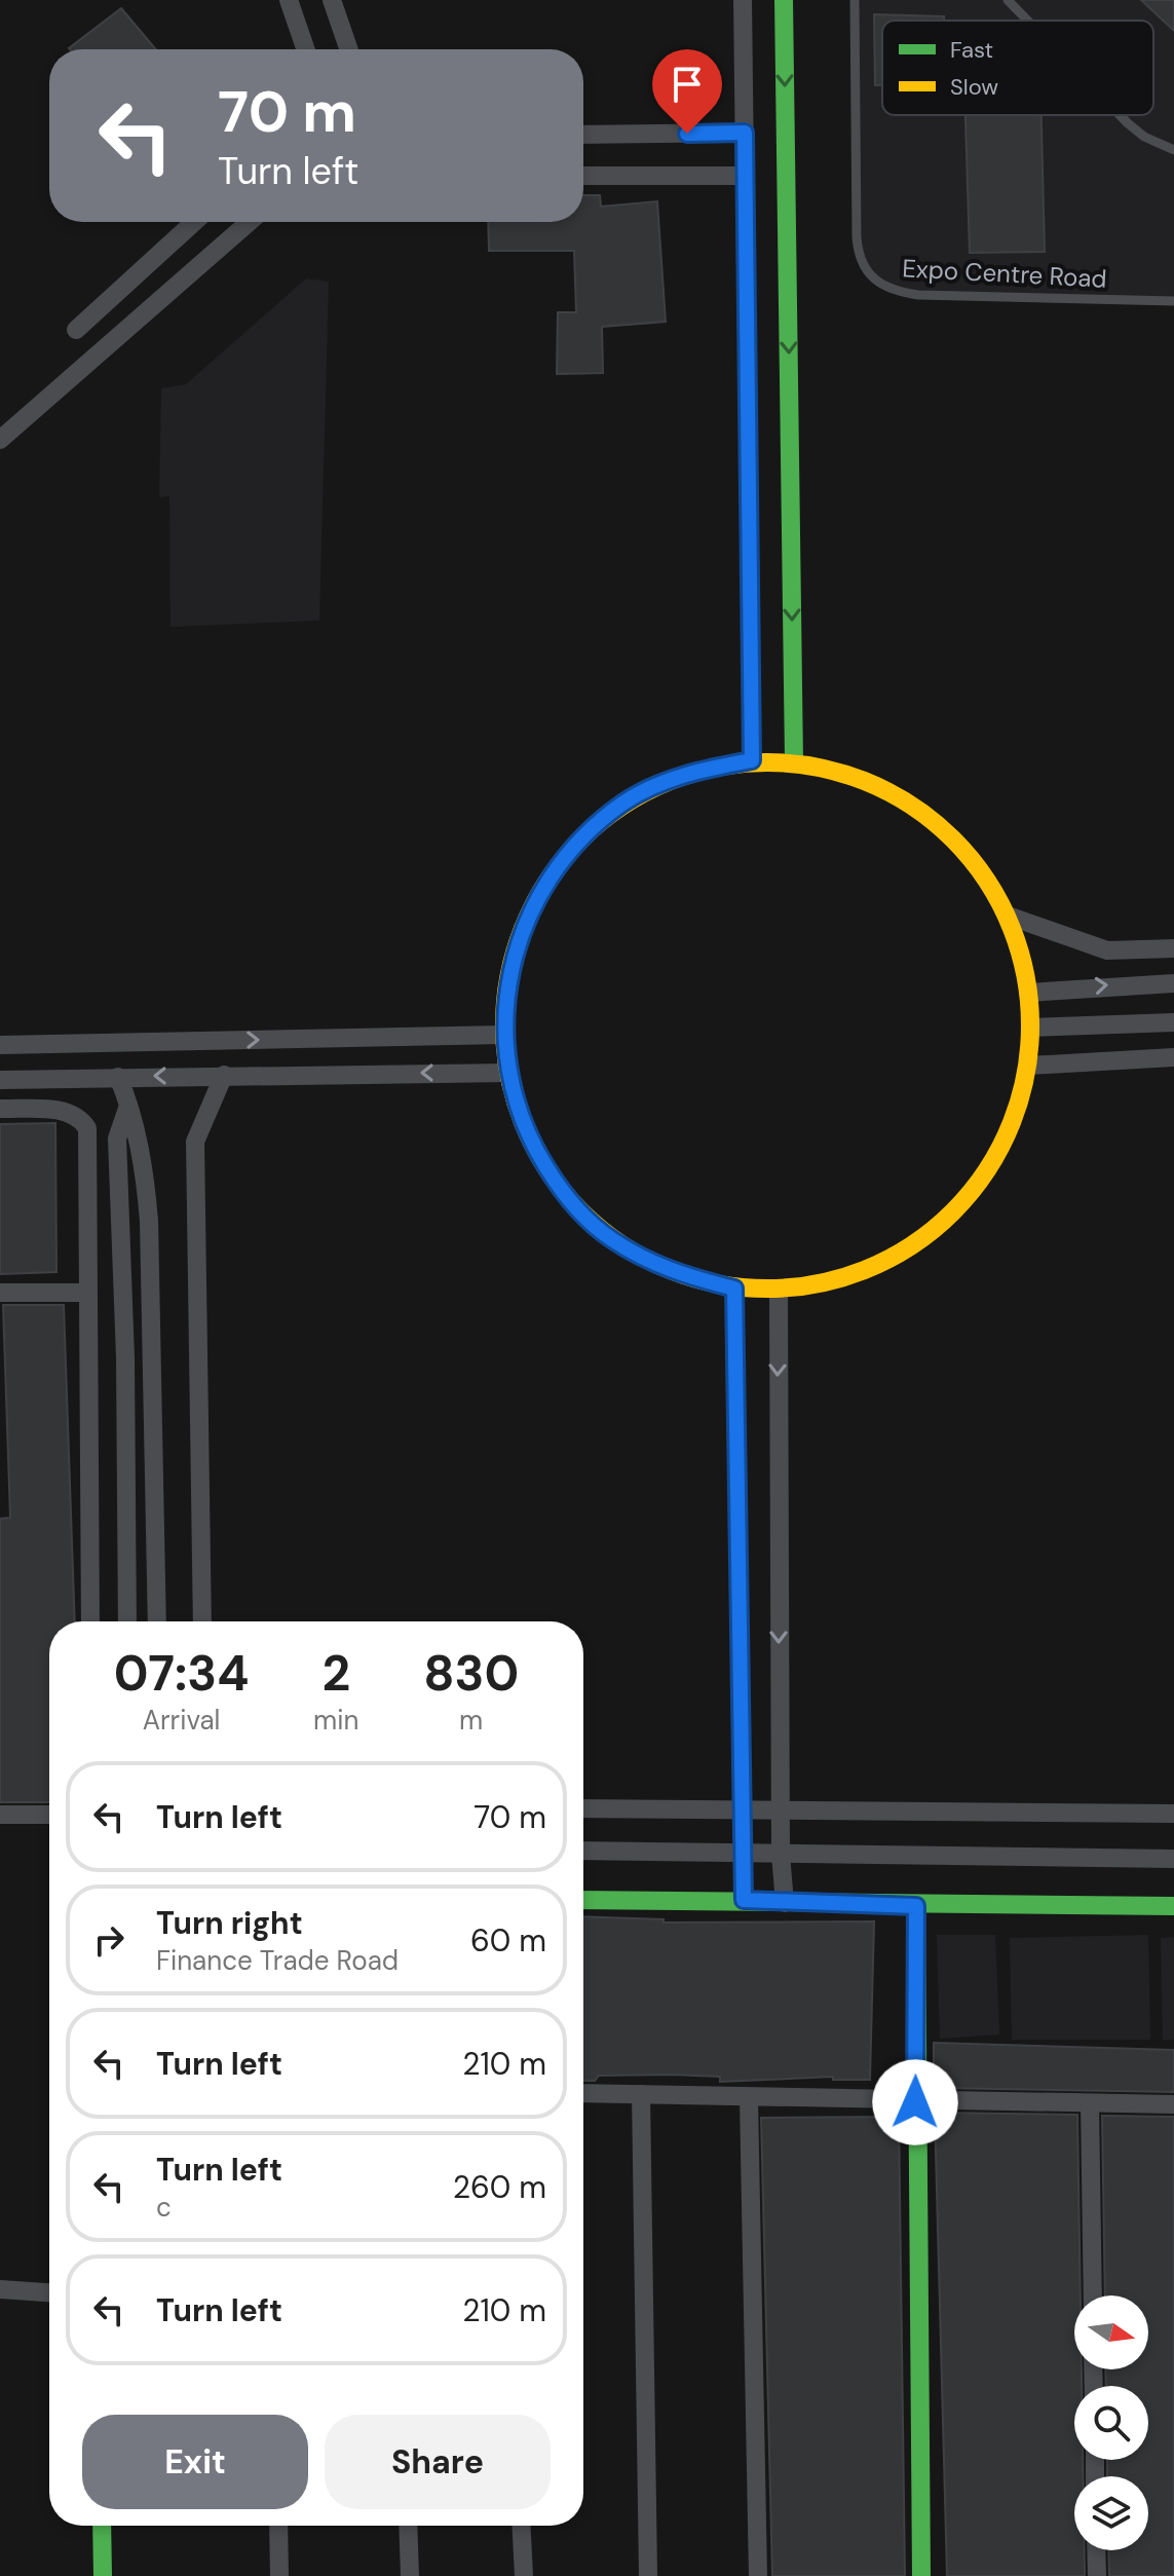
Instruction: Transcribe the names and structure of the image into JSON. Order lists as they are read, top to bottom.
{
  "streets": {
    "lane": ["Expo Centre Road"]
  },
  "legend": ["Fast", "Slow"],
  "north": "right",
  "page": {
    "turn": ["70 m", "Turn left"],
    "eta": [
      "07:34",
      "Arrival",
      "2",
      "min",
      "830",
      "m"
    ],
    "list": [
      {
        "name": "Turn left",
        "value": "70 m"
      },
      {
        "name": "Turn right",
        "note": "Finance Trade Road",
        "value": "60 m"
      },
      {
        "name": "Turn left",
        "value": "210 m"
      },
      {
        "name": "Turn left",
        "note": "c",
        "value": "260 m"
      },
      {
        "name": "Turn left",
        "value": "210 m"
      }
    ],
    "buttons": ["Exit", "Share"]
  }
}
